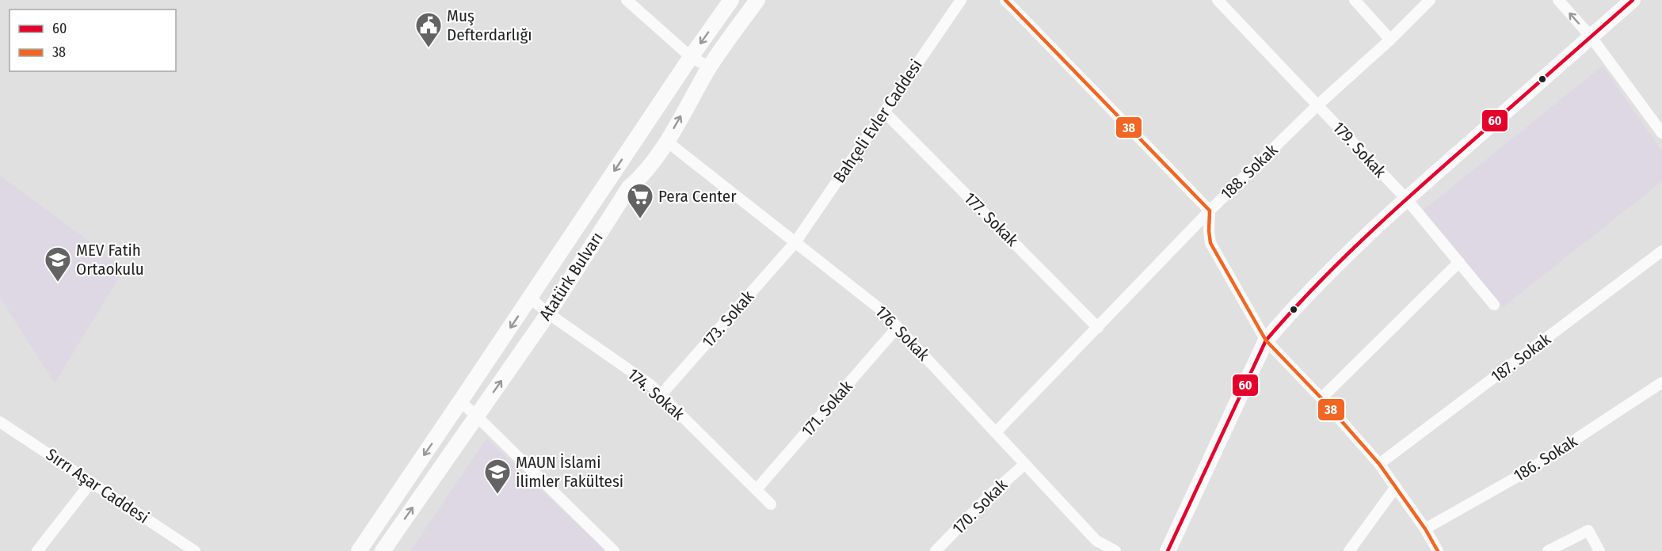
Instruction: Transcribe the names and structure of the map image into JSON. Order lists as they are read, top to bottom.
{
  "streets": {
    "main road": ["Atatürk Bulvarı"],
    "street": [
      "Bahçeli Evler Caddesi",
      "179. Sokak",
      "188. Sokak",
      "177. Sokak",
      "173. Sokak",
      "176. Sokak",
      "187. Sokak",
      "174. Sokak",
      "171. Sokak",
      "186. Sokak",
      "Sırrı Aşar Caddesi",
      "170. Sokak"
    ]
  },
  "crossings": [
    ["Bahçeli Evler Caddesi", "177. Sokak"],
    ["Bahçeli Evler Caddesi", "173. Sokak"],
    ["Bahçeli Evler Caddesi", "176. Sokak"],
    ["179. Sokak", "188. Sokak"],
    ["188. Sokak", "177. Sokak"],
    ["188. Sokak", "176. Sokak"],
    ["Atatürk Bulvarı", "176. Sokak"],
    ["Atatürk Bulvarı", "174. Sokak"],
    ["173. Sokak", "176. Sokak"],
    ["173. Sokak", "174. Sokak"],
    ["176. Sokak", "171. Sokak"],
    ["176. Sokak", "170. Sokak"],
    ["174. Sokak", "171. Sokak"]
  ],
  "places": {
    "public building": ["Muş Defterdarlığı"],
    "supermarket": ["Pera Center"],
    "school or university": ["MEV Fatih Ortaokulu", "MAUN İslami İlimler Fakültesi"]
  },
  "lines": ["transit line 60", "transit line 38"],
  "legend": ["60", "38"]
}
